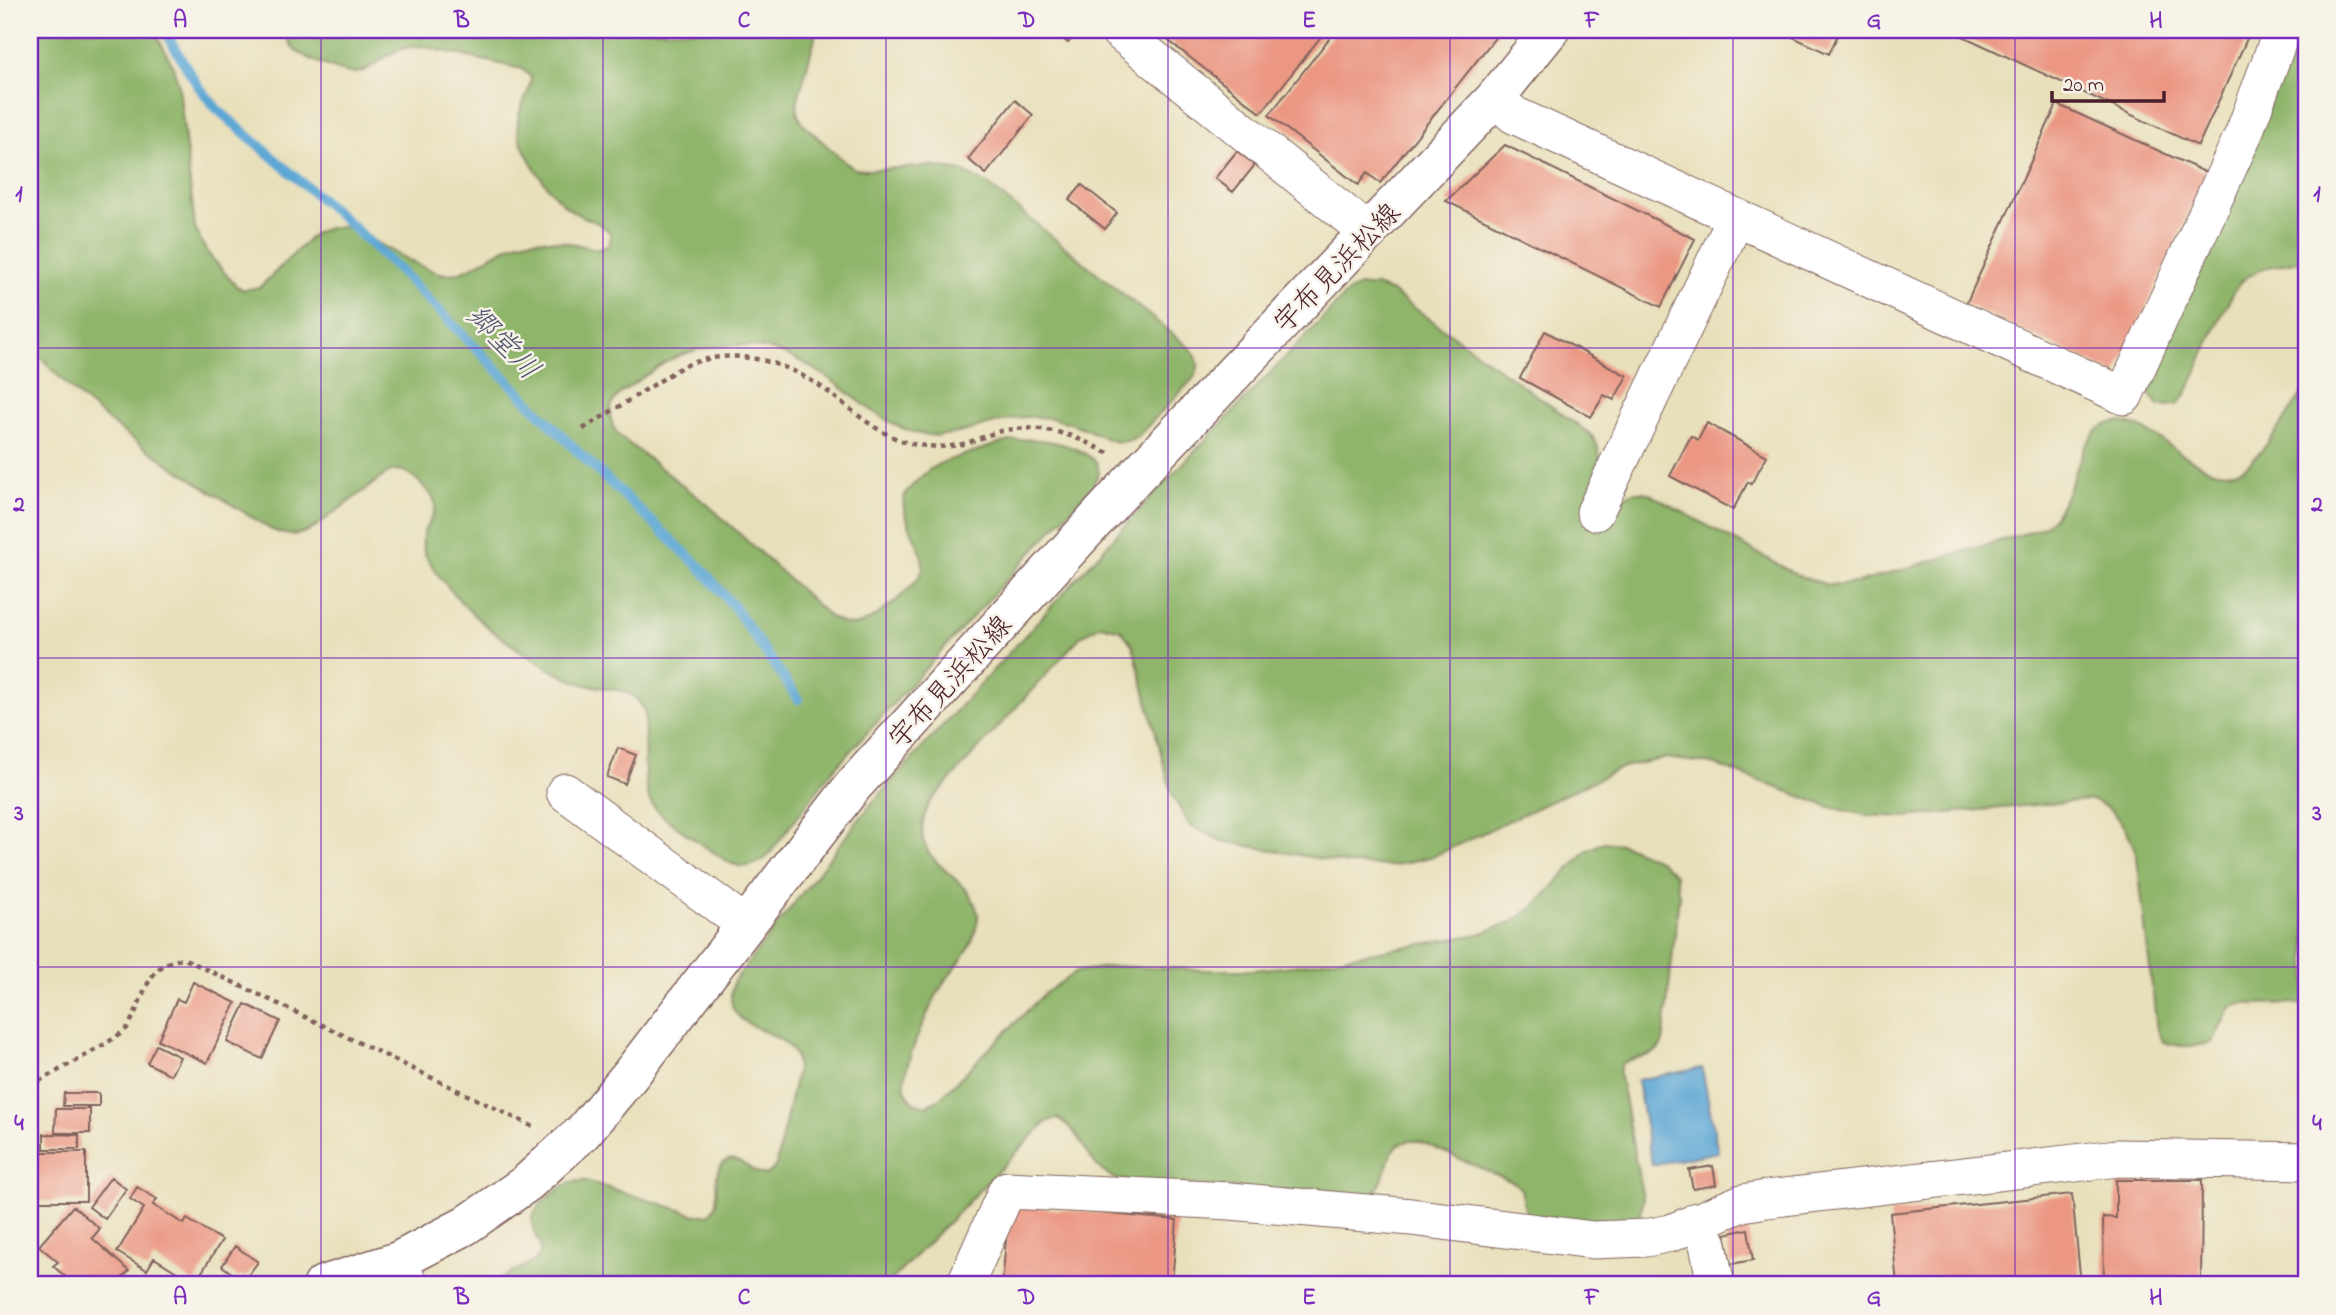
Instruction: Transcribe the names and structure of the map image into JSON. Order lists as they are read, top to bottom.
{
  "streets": {
    "main road": ["宇布見浜松線"]
  },
  "water": ["郷堂川"],
  "scale_bar": "20 m",
  "grid": {
    "columns": [
      "A",
      "B",
      "C",
      "D",
      "E",
      "F",
      "G",
      "H"
    ],
    "rows": [
      "1",
      "2",
      "3",
      "4"
    ]
  }
}
